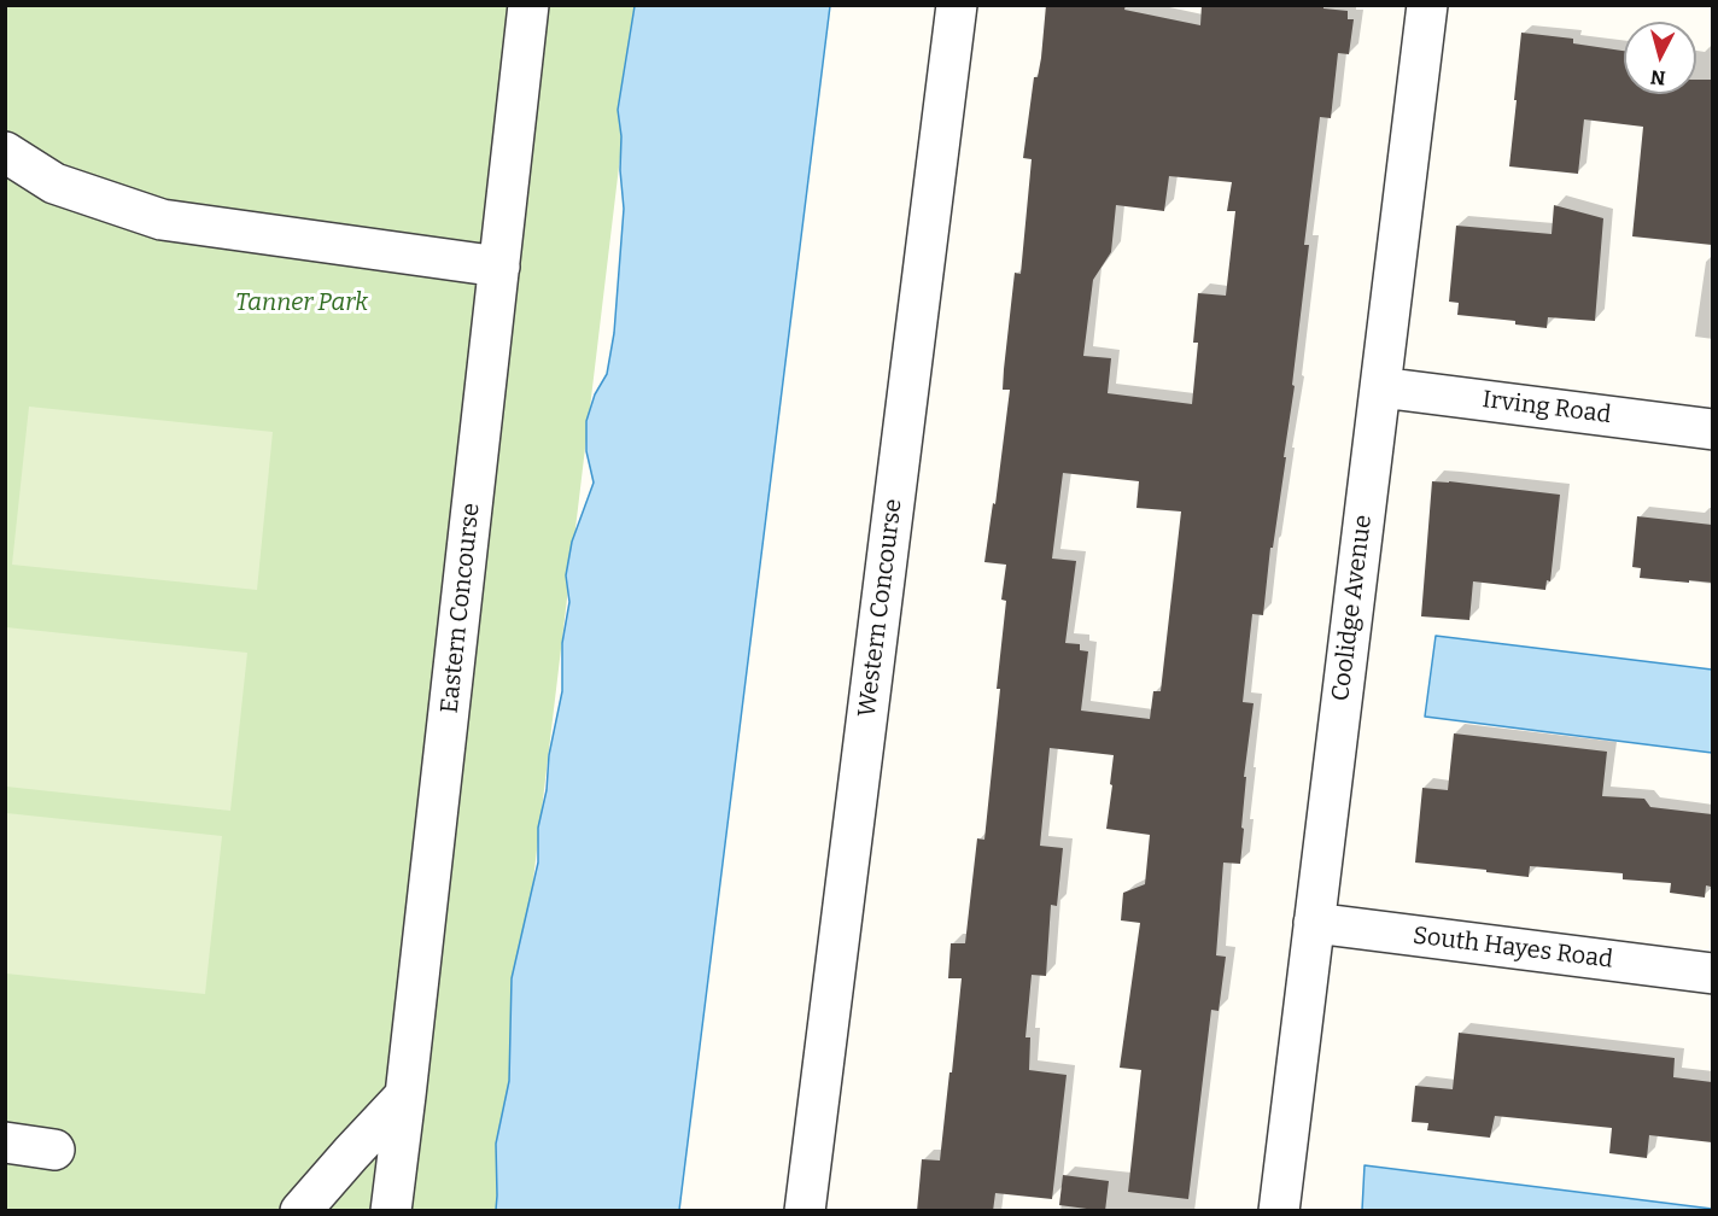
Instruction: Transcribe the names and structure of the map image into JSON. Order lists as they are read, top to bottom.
{
  "streets": {
    "street": [
      "Irving Road",
      "Eastern Concourse",
      "Western Concourse",
      "Coolidge Avenue",
      "South Hayes Road"
    ]
  },
  "crossings": [
    ["Irving Road", "Coolidge Avenue"],
    ["Coolidge Avenue", "South Hayes Road"]
  ],
  "parks": ["Tanner Park"],
  "north": "bottom"
}
